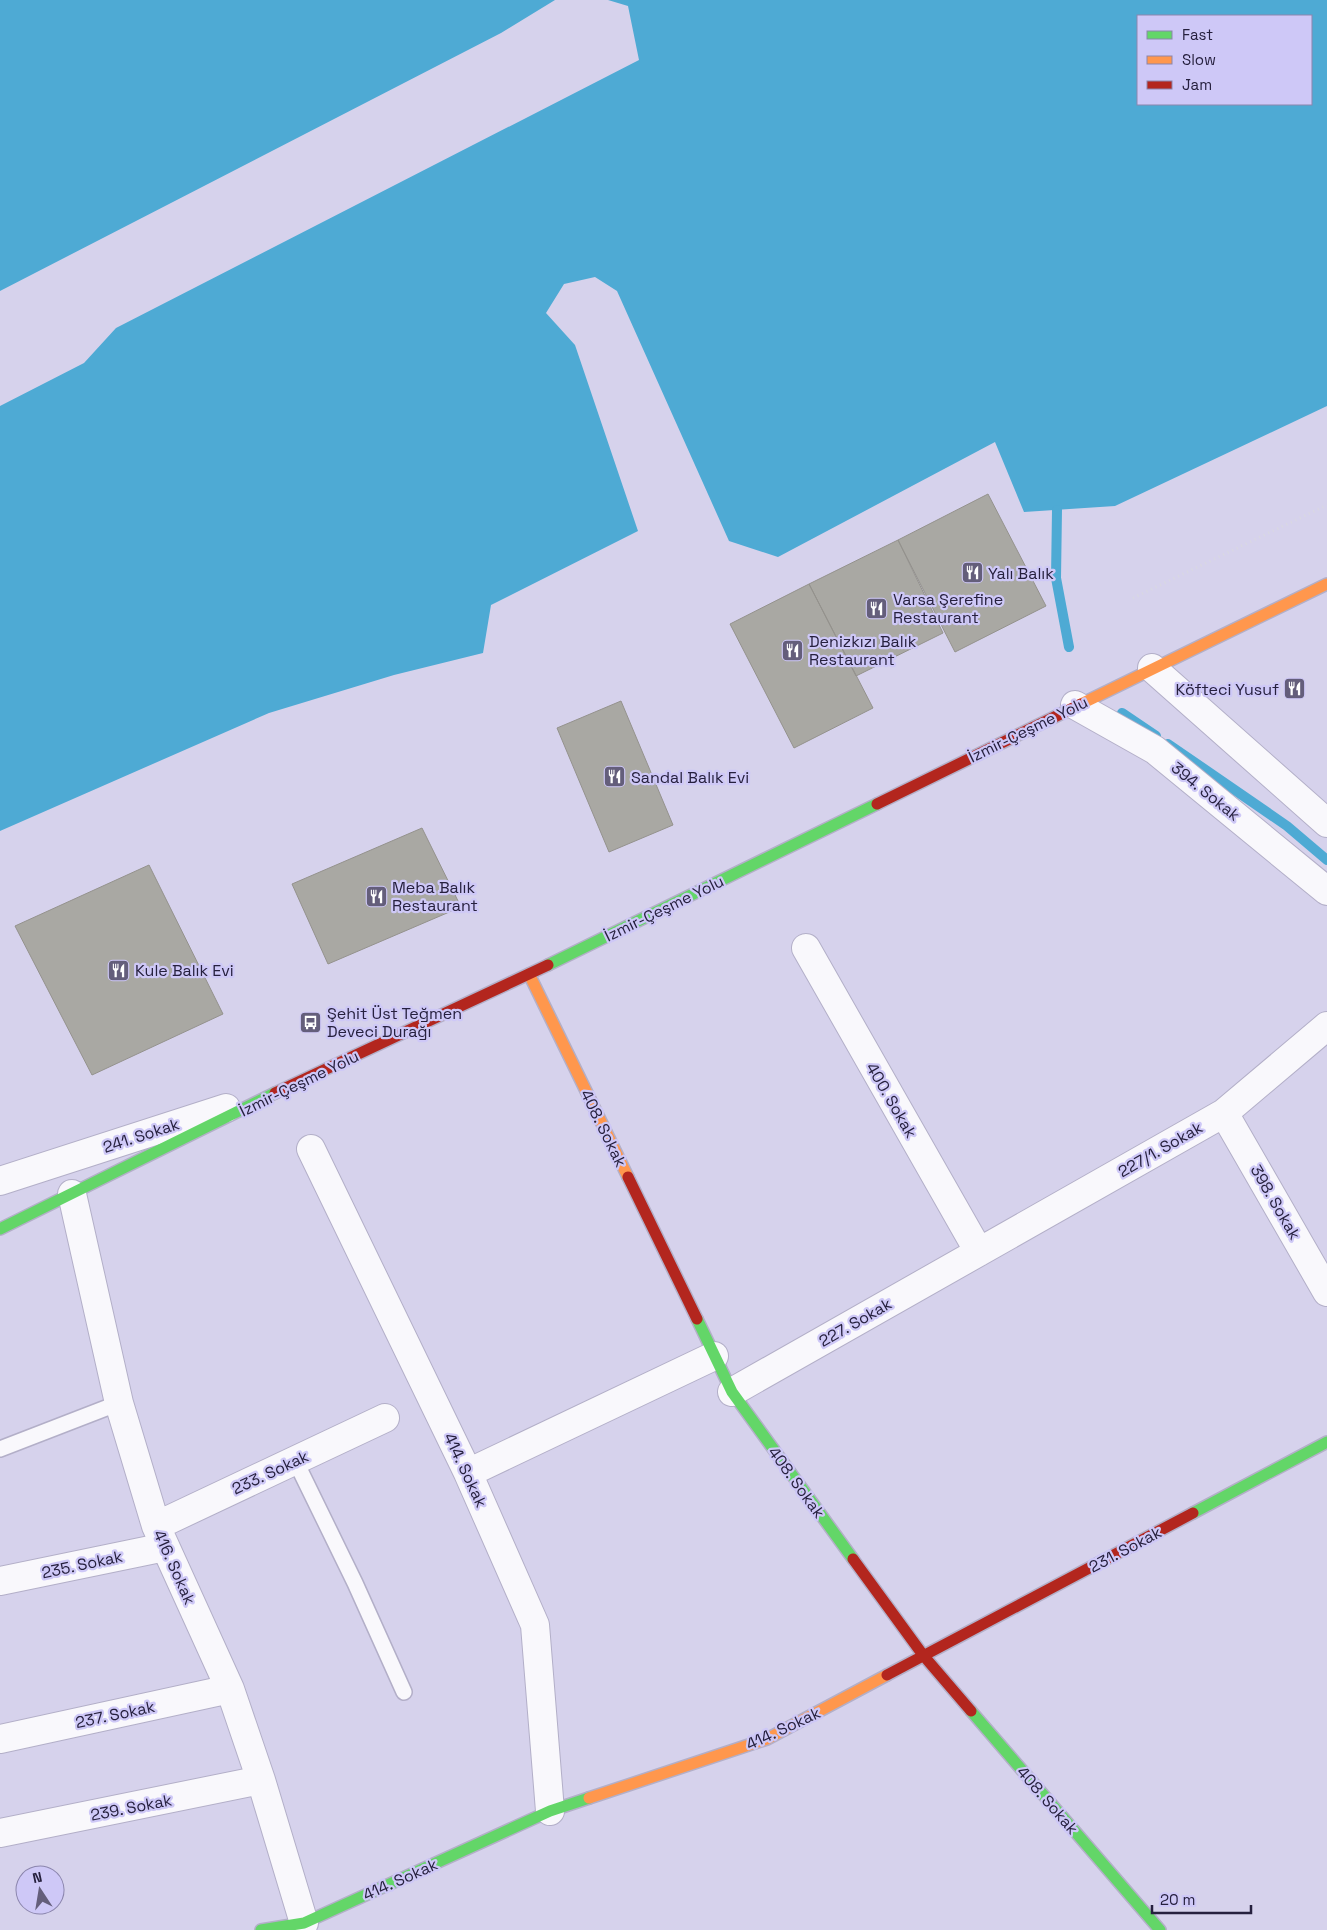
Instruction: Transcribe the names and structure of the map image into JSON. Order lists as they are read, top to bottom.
{
  "streets": {
    "main road": [
      "İzmir-Çeşme Yolu",
      "408. Sokak",
      "414. Sokak",
      "231. Sokak"
    ],
    "street": [
      "394. Sokak",
      "400. Sokak",
      "241. Sokak",
      "227/1. Sokak",
      "398. Sokak",
      "227. Sokak",
      "233. Sokak",
      "235. Sokak",
      "416. Sokak",
      "237. Sokak",
      "239. Sokak"
    ]
  },
  "crossings": [
    ["İzmir-Çeşme Yolu", "394. Sokak"],
    ["İzmir-Çeşme Yolu", "408. Sokak"],
    ["İzmir-Çeşme Yolu", "241. Sokak"],
    ["İzmir-Çeşme Yolu", "416. Sokak"],
    ["400. Sokak", "227/1. Sokak"],
    ["400. Sokak", "227. Sokak"],
    ["408. Sokak", "227. Sokak"],
    ["408. Sokak", "414. Sokak"],
    ["408. Sokak", "231. Sokak"],
    ["227/1. Sokak", "398. Sokak"],
    ["227/1. Sokak", "227. Sokak"],
    ["414. Sokak", "231. Sokak"],
    ["414. Sokak", "416. Sokak"],
    ["233. Sokak", "235. Sokak"],
    ["233. Sokak", "416. Sokak"],
    ["235. Sokak", "416. Sokak"],
    ["416. Sokak", "237. Sokak"],
    ["416. Sokak", "239. Sokak"]
  ],
  "places": {
    "restaurant": [
      "Yalı Balık",
      "Varsa Şerefine Restaurant",
      "Denizkızı Balık Restaurant",
      "Köfteci Yusuf",
      "Sandal Balık Evi",
      "Meba Balık Restaurant",
      "Kule Balık Evi"
    ],
    "bus stop": ["Şehit Üst Teğmen Deveci Durağı"]
  },
  "legend": ["Fast", "Slow", "Jam"],
  "scale_bar": "20 m",
  "north": "top"
}
